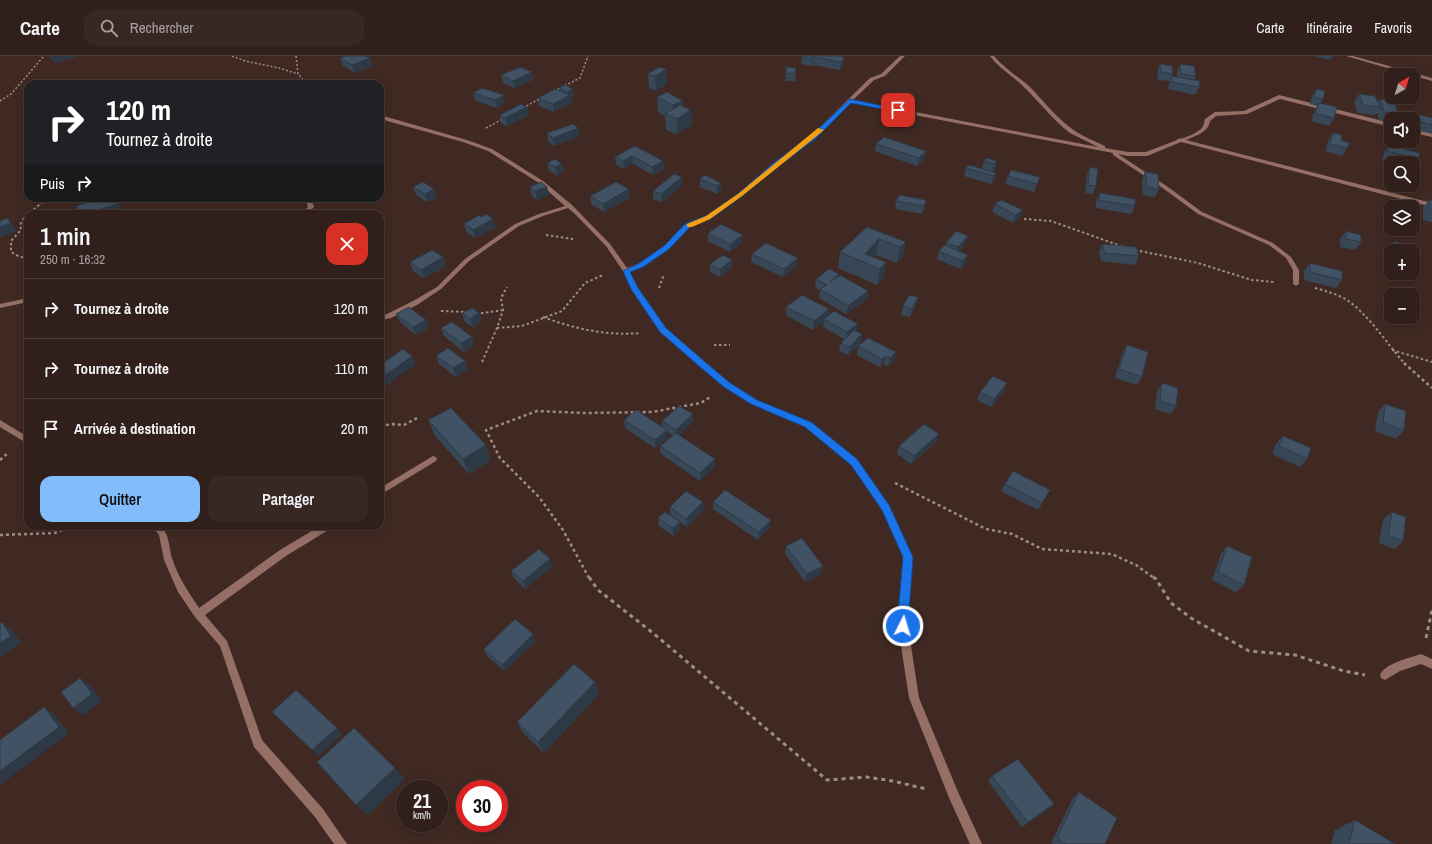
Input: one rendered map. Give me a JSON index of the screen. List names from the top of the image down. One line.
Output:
{"north":"top right","page":{"header":"Carte","search":"Rechercher","nav":["Carte","Itinéraire","Favoris"],"map_buttons":["+","−"],"turn":["120 m","Tournez à droite"],"then":"Puis","heading":["1 min","250 m · 16:32"],"list":[{"name":"Tournez à droite","value":"120 m"},{"name":"Tournez à droite","value":"110 m"},{"name":"Arrivée à destination","value":"20 m"}],"buttons":["Quitter","Partager"],"speed":"21 km/h","limit":"30"}}
